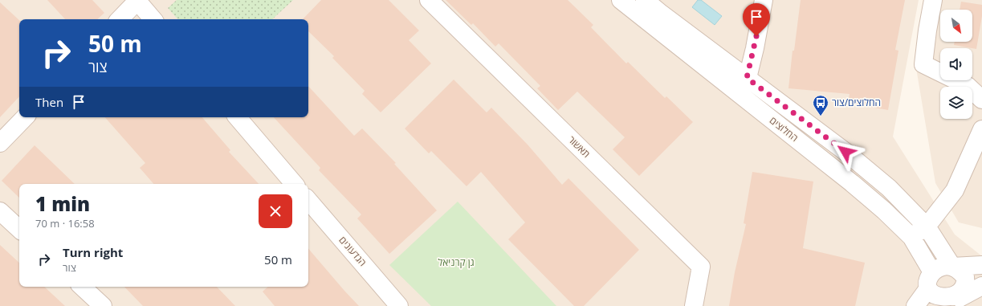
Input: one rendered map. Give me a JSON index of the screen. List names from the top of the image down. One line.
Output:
{"streets":{"street":["החלוצים","תאשור","הגדעונים"]},"parks":["גן קרניאל"],"places":{"bus stop":["החלוצים/צור"]},"north":"bottom right","page":{"turn":["50 m","צור"],"then":"Then","heading":["1 min","70 m · 16:58"],"list":[{"name":"Turn right","note":"צור","value":"50 m"}]}}
